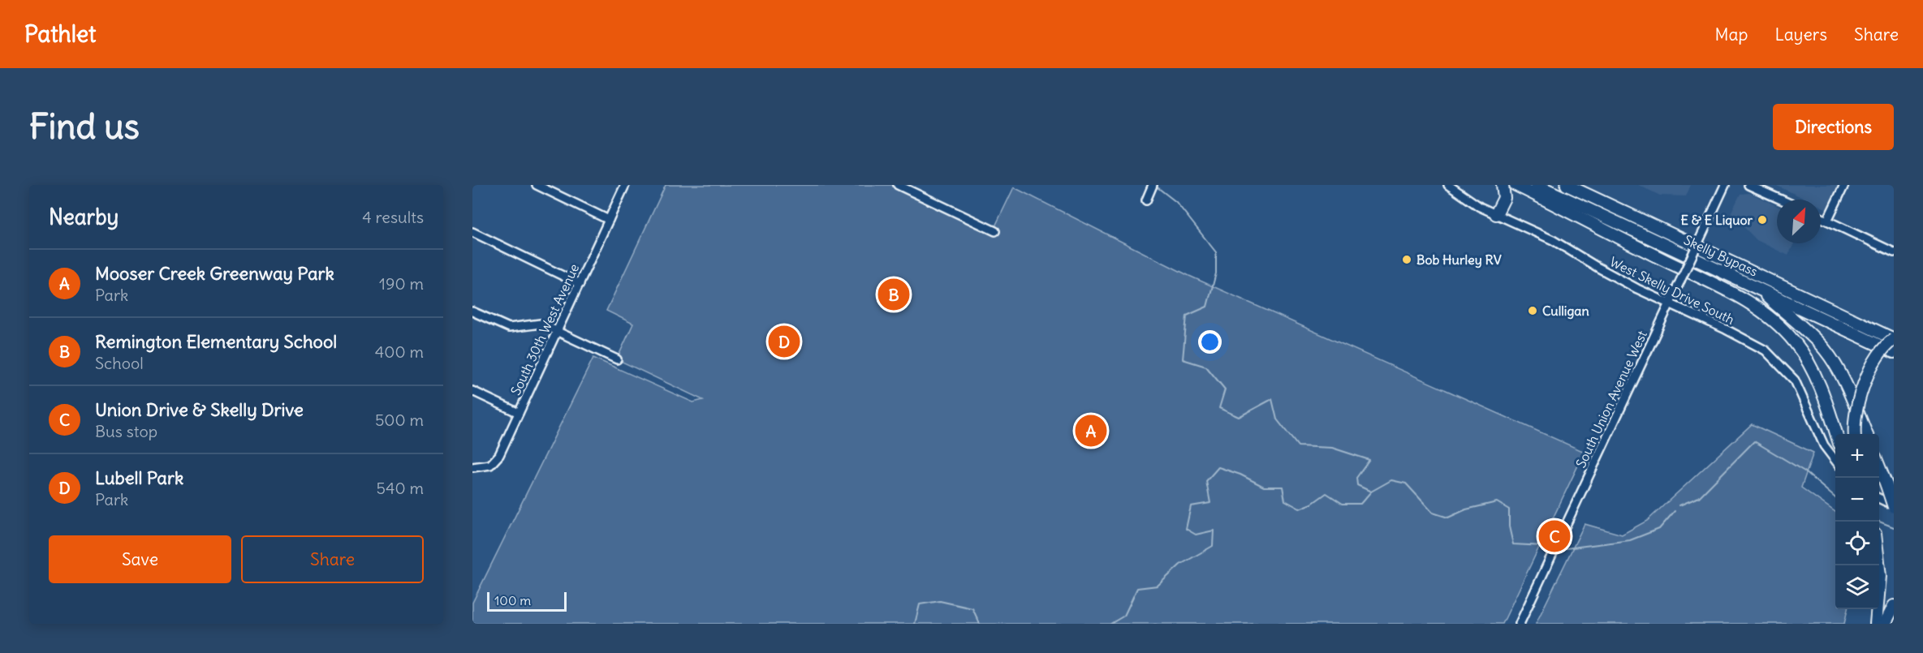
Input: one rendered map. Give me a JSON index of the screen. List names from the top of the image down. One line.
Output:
{"streets":{"highway":["Skelly Bypass"],"street":["West Skelly Drive South","South 30th West Avenue","South Union Avenue West"]},"crossings":[["West Skelly Drive South","South Union Avenue West"]],"places":["E & E Liquor","Bob Hurley RV","Culligan"],"scale_bar":"100 m","north":"top right","page":{"header":"Pathlet","nav":["Map","Layers","Share"],"buttons":["Directions",["Save","Share"]],"title":"Find us","heading":["Nearby","4 results"],"list":[{"mark":"A","name":"Mooser Creek Greenway Park","note":"Park","value":"190 m"},{"mark":"B","name":"Remington Elementary School","note":"School","value":"400 m"},{"mark":"C","name":"Union Drive & Skelly Drive","note":"Bus stop","value":"500 m"},{"mark":"D","name":"Lubell Park","note":"Park","value":"540 m"}],"pins":["B","D","A","C"],"map_buttons":["+","−"],"scale":"100 m"}}
